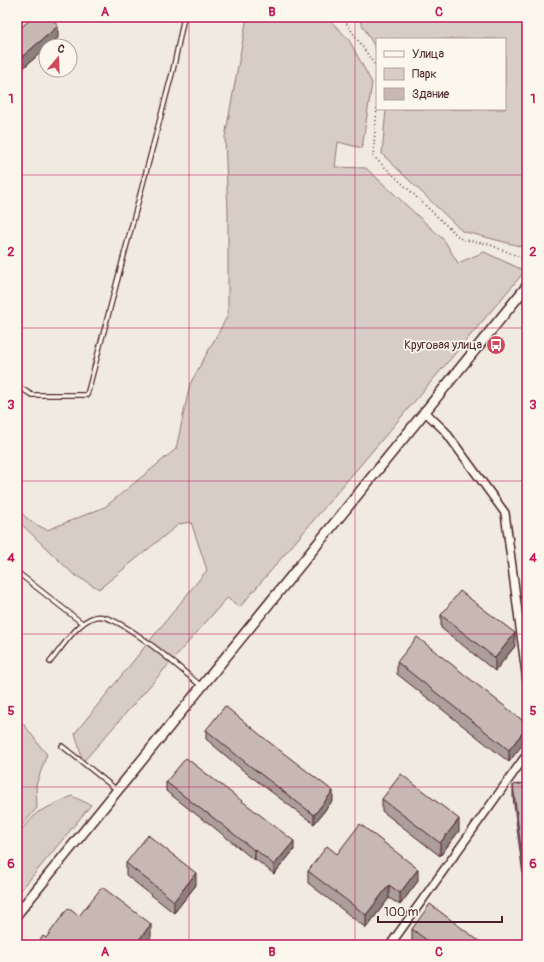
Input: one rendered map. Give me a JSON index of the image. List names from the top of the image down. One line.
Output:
{"places":{"bus stop":["Круговая улица"]},"legend":["Улица","Парк","Здание"],"scale_bar":"100 m","north":"top","grid":{"columns":["A","B","C"],"rows":["1","2","3","4","5","6"]}}
